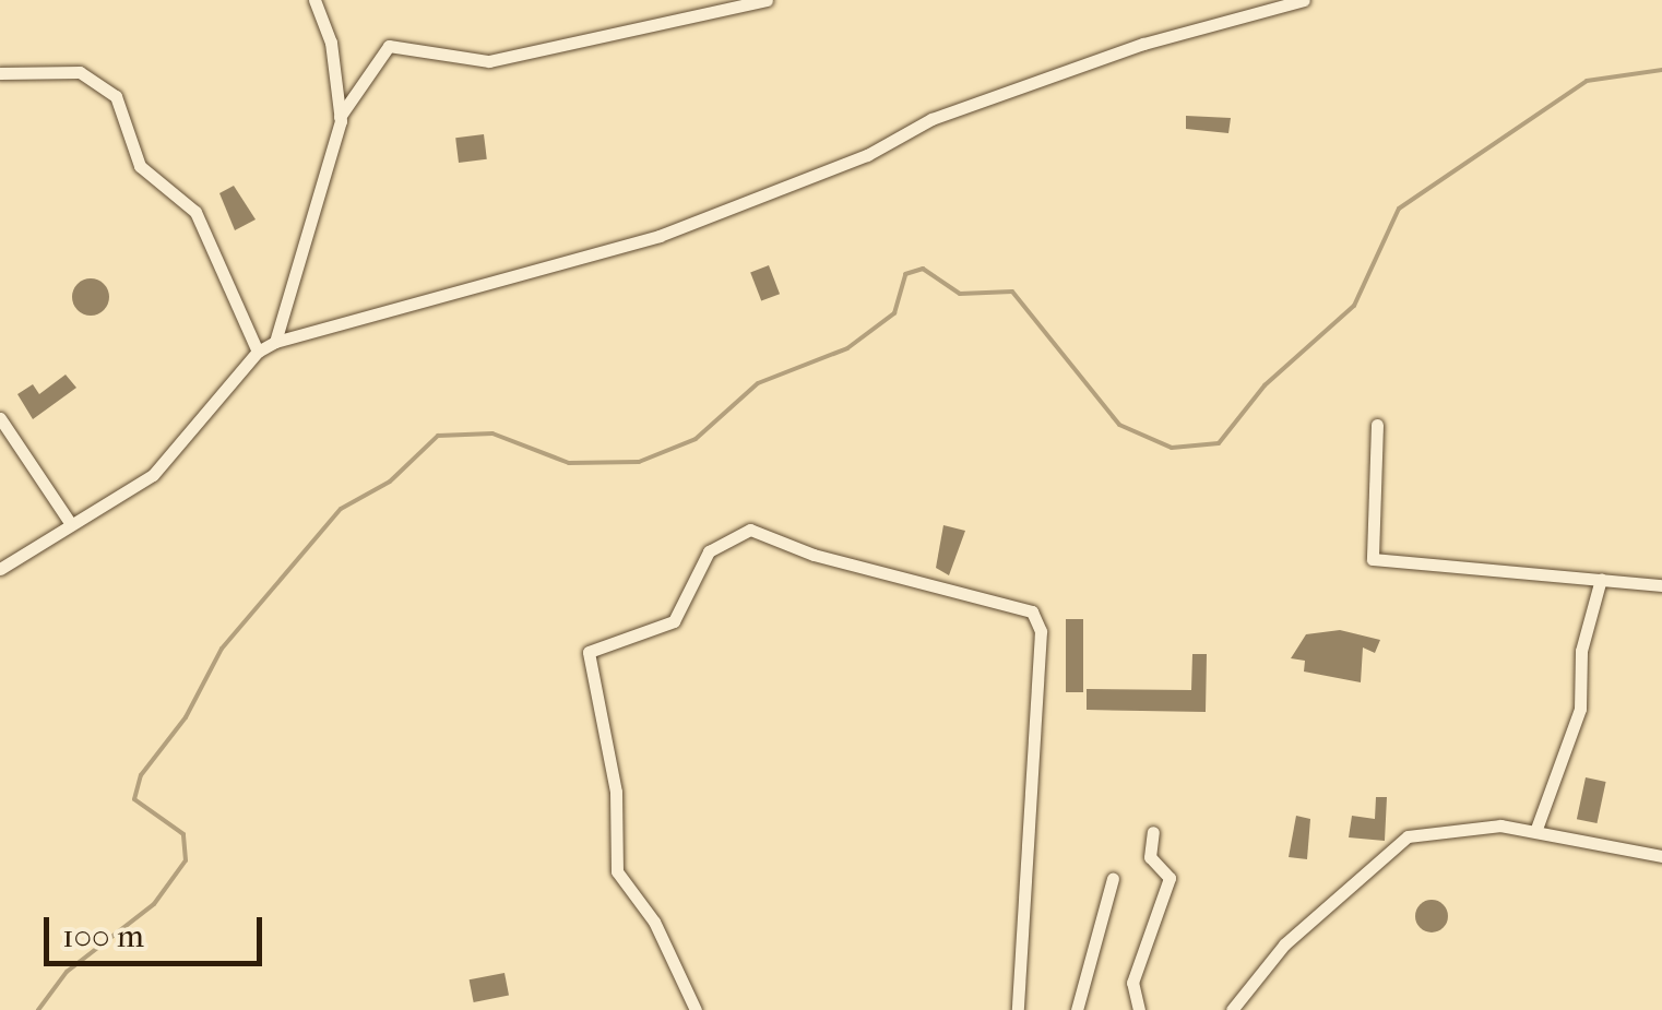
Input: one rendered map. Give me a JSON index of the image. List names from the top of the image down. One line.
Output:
{"scale_bar":"100 m"}
